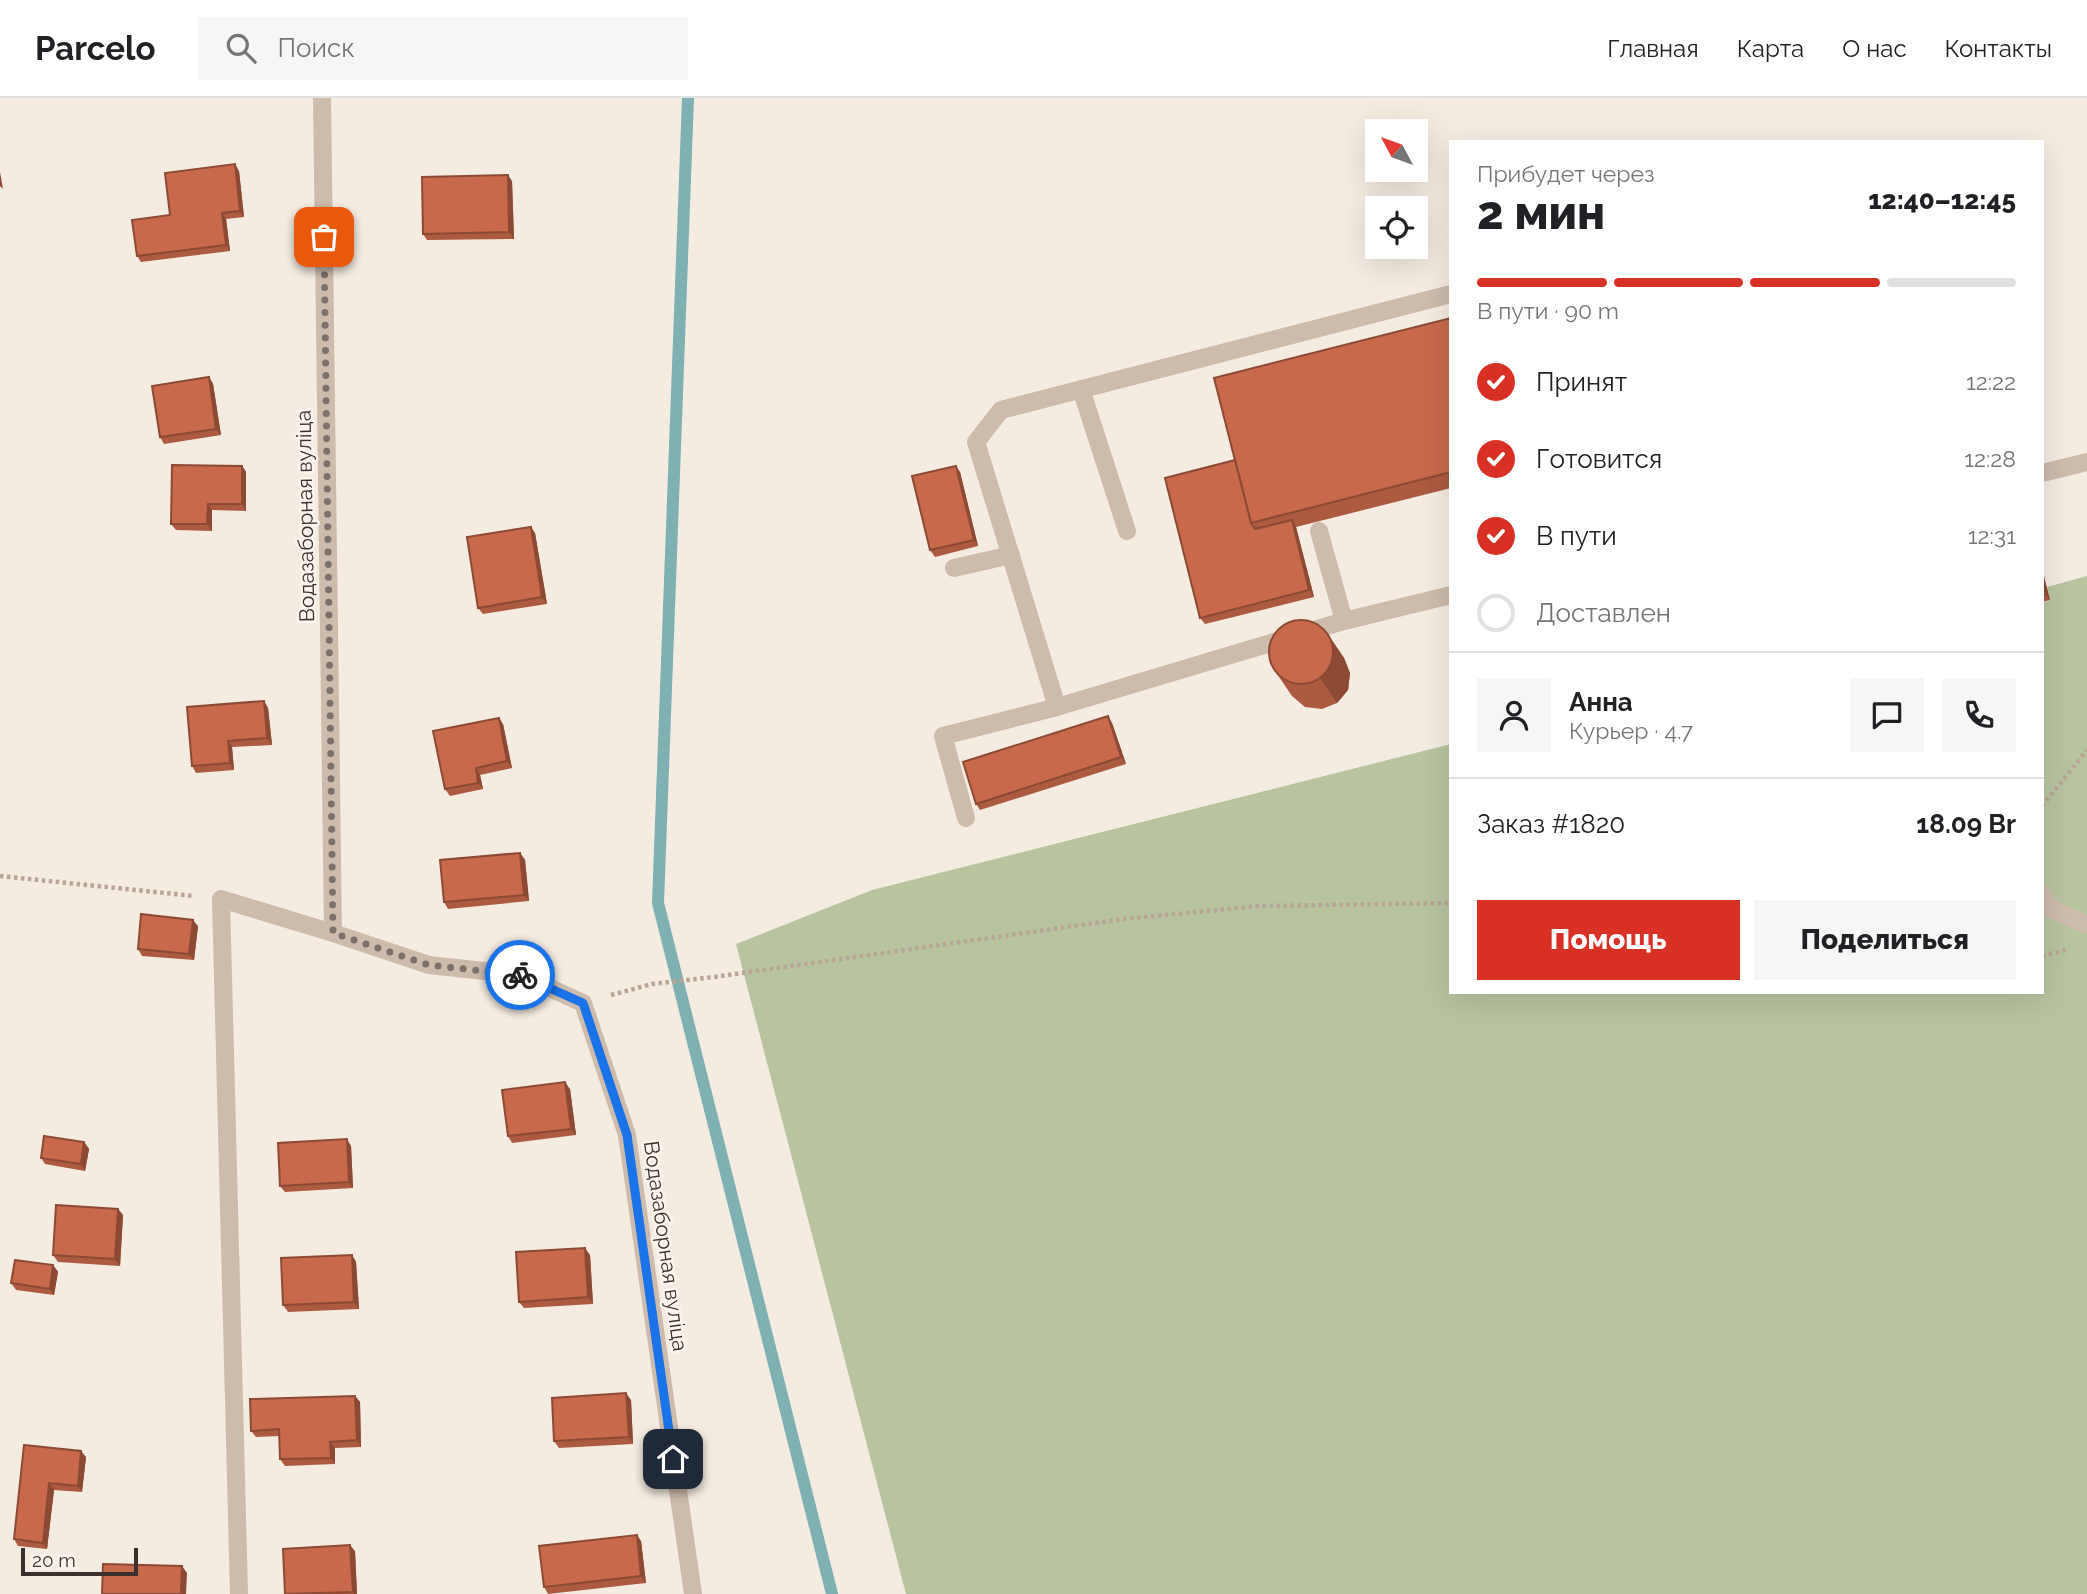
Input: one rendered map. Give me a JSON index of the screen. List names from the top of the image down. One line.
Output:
{"streets":{"street":["Водазаборная вуліца"]},"scale_bar":"20 m","north":"top left","page":{"header":"Parcelo","search":"Поиск","nav":["Главная","Карта","О нас","Контакты"],"heading":["2 мин","Прибудет через","12:40–12:45"],"panel":["Анна","Курьер · 4.7","Заказ #1820","18.09 Br"],"bar":"В пути · 90 m","list":[["Принят","12:22"],["Готовится","12:28"],["В пути","12:31"],"Доставлен"],"buttons":["Помощь","Поделиться"],"scale":"20 m"}}
